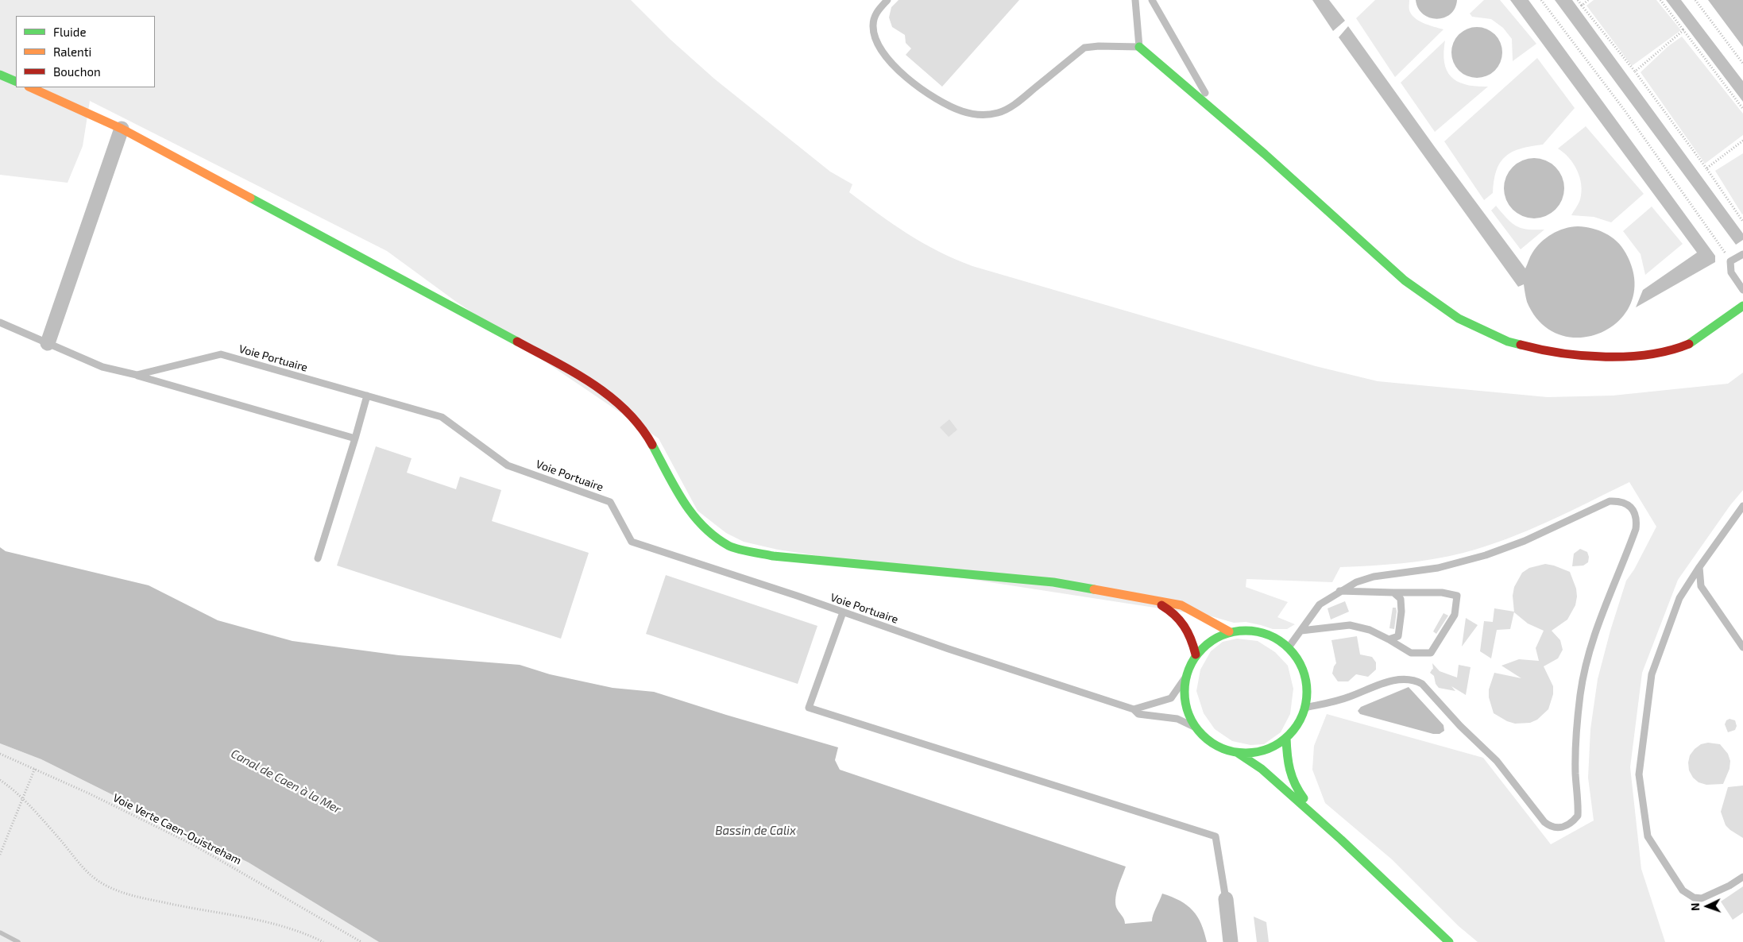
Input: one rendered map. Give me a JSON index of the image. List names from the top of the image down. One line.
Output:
{"streets":{"lane":["Voie Portuaire"],"path":["Voie Verte Caen-Ouistreham"]},"water":["Canal de Caen à la Mer","Bassin de Calix"],"legend":["Fluide","Ralenti","Bouchon"],"north":"left"}
